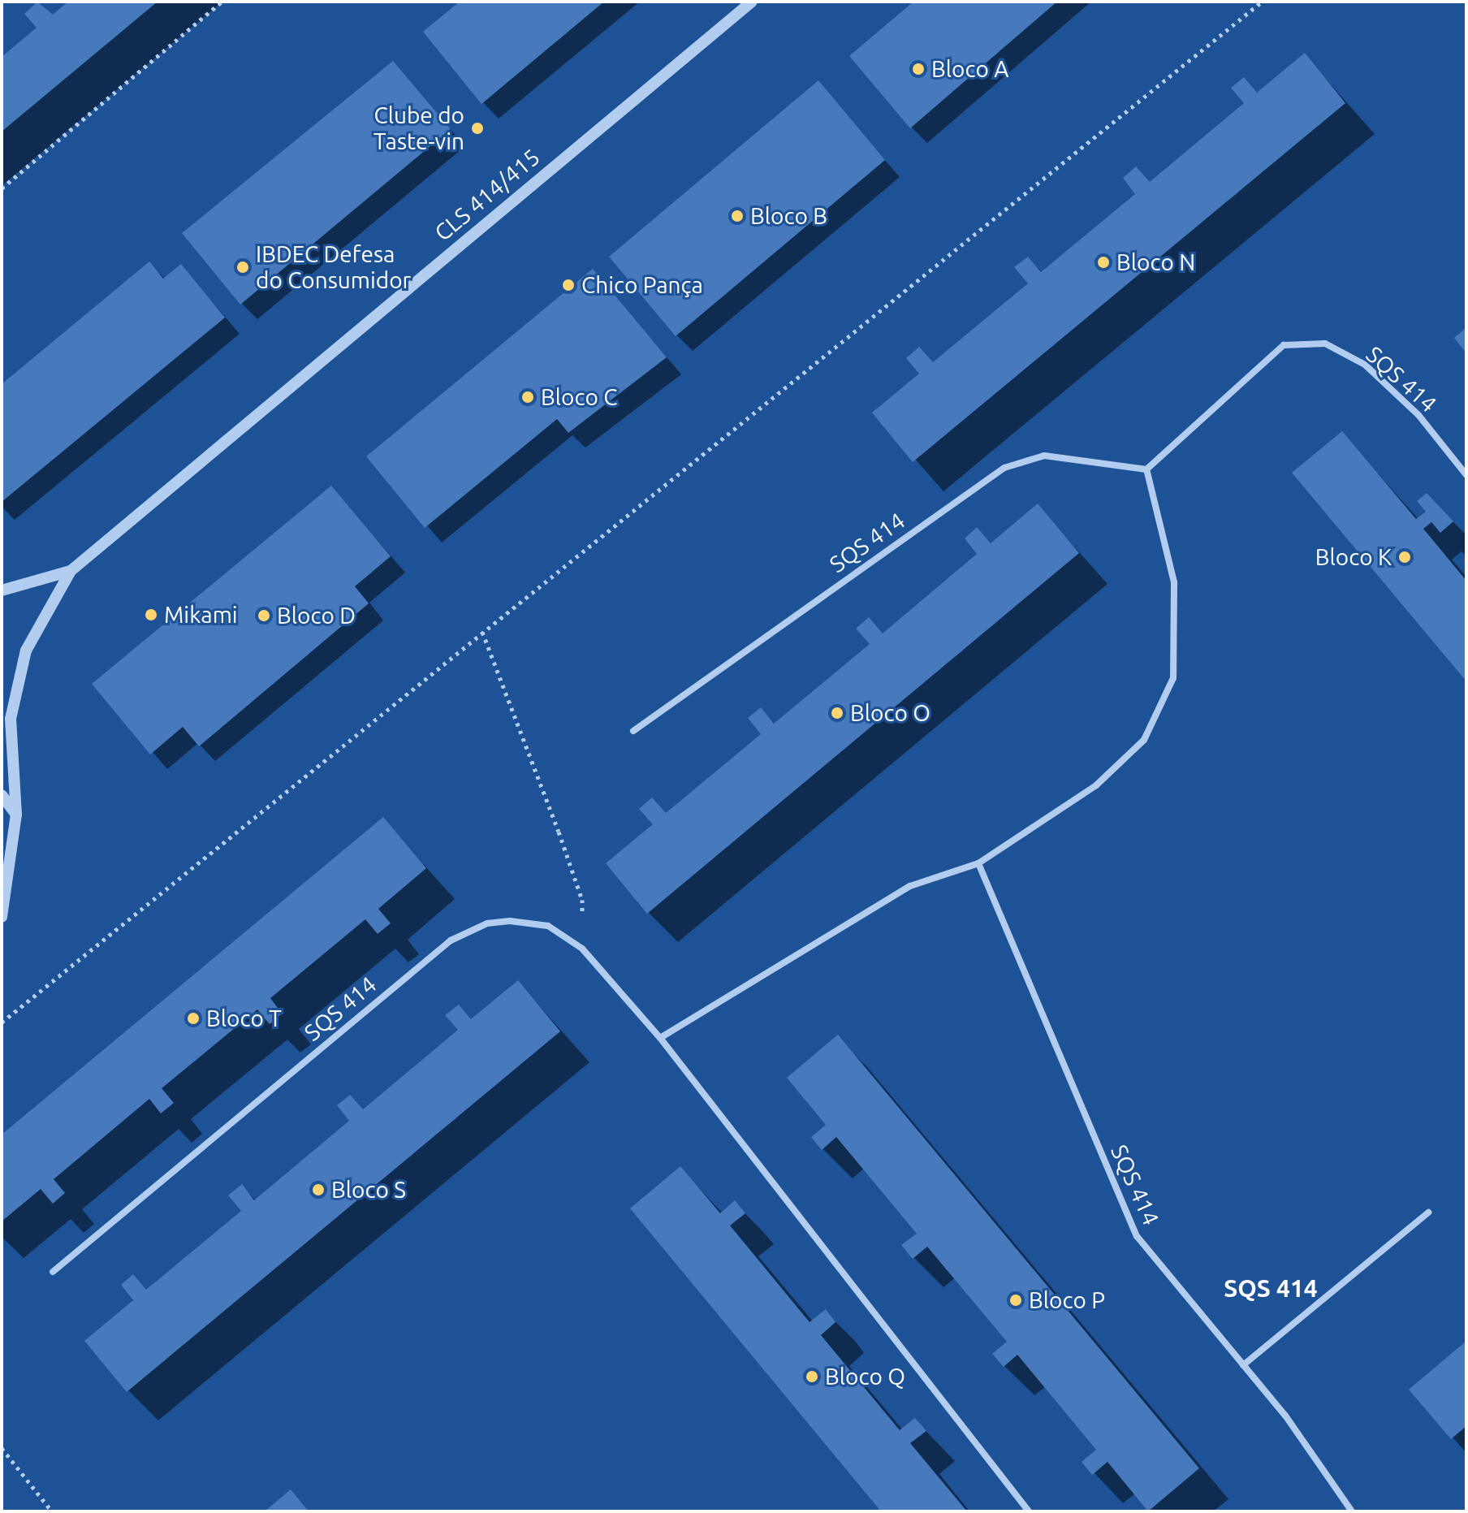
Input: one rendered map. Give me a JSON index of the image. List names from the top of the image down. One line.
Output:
{"streets":{"street":["CLS 414/415","SQS 414"]},"districts":["SQS 414"],"places":["Bloco A","Clube do Taste-vin","Bloco B","Bloco N","IBDEC Defesa do Consumidor","Chico Pança","Bloco C","Bloco K","Mikami","Bloco D","Bloco O","Bloco T","Bloco S","Bloco P","Bloco Q"]}
